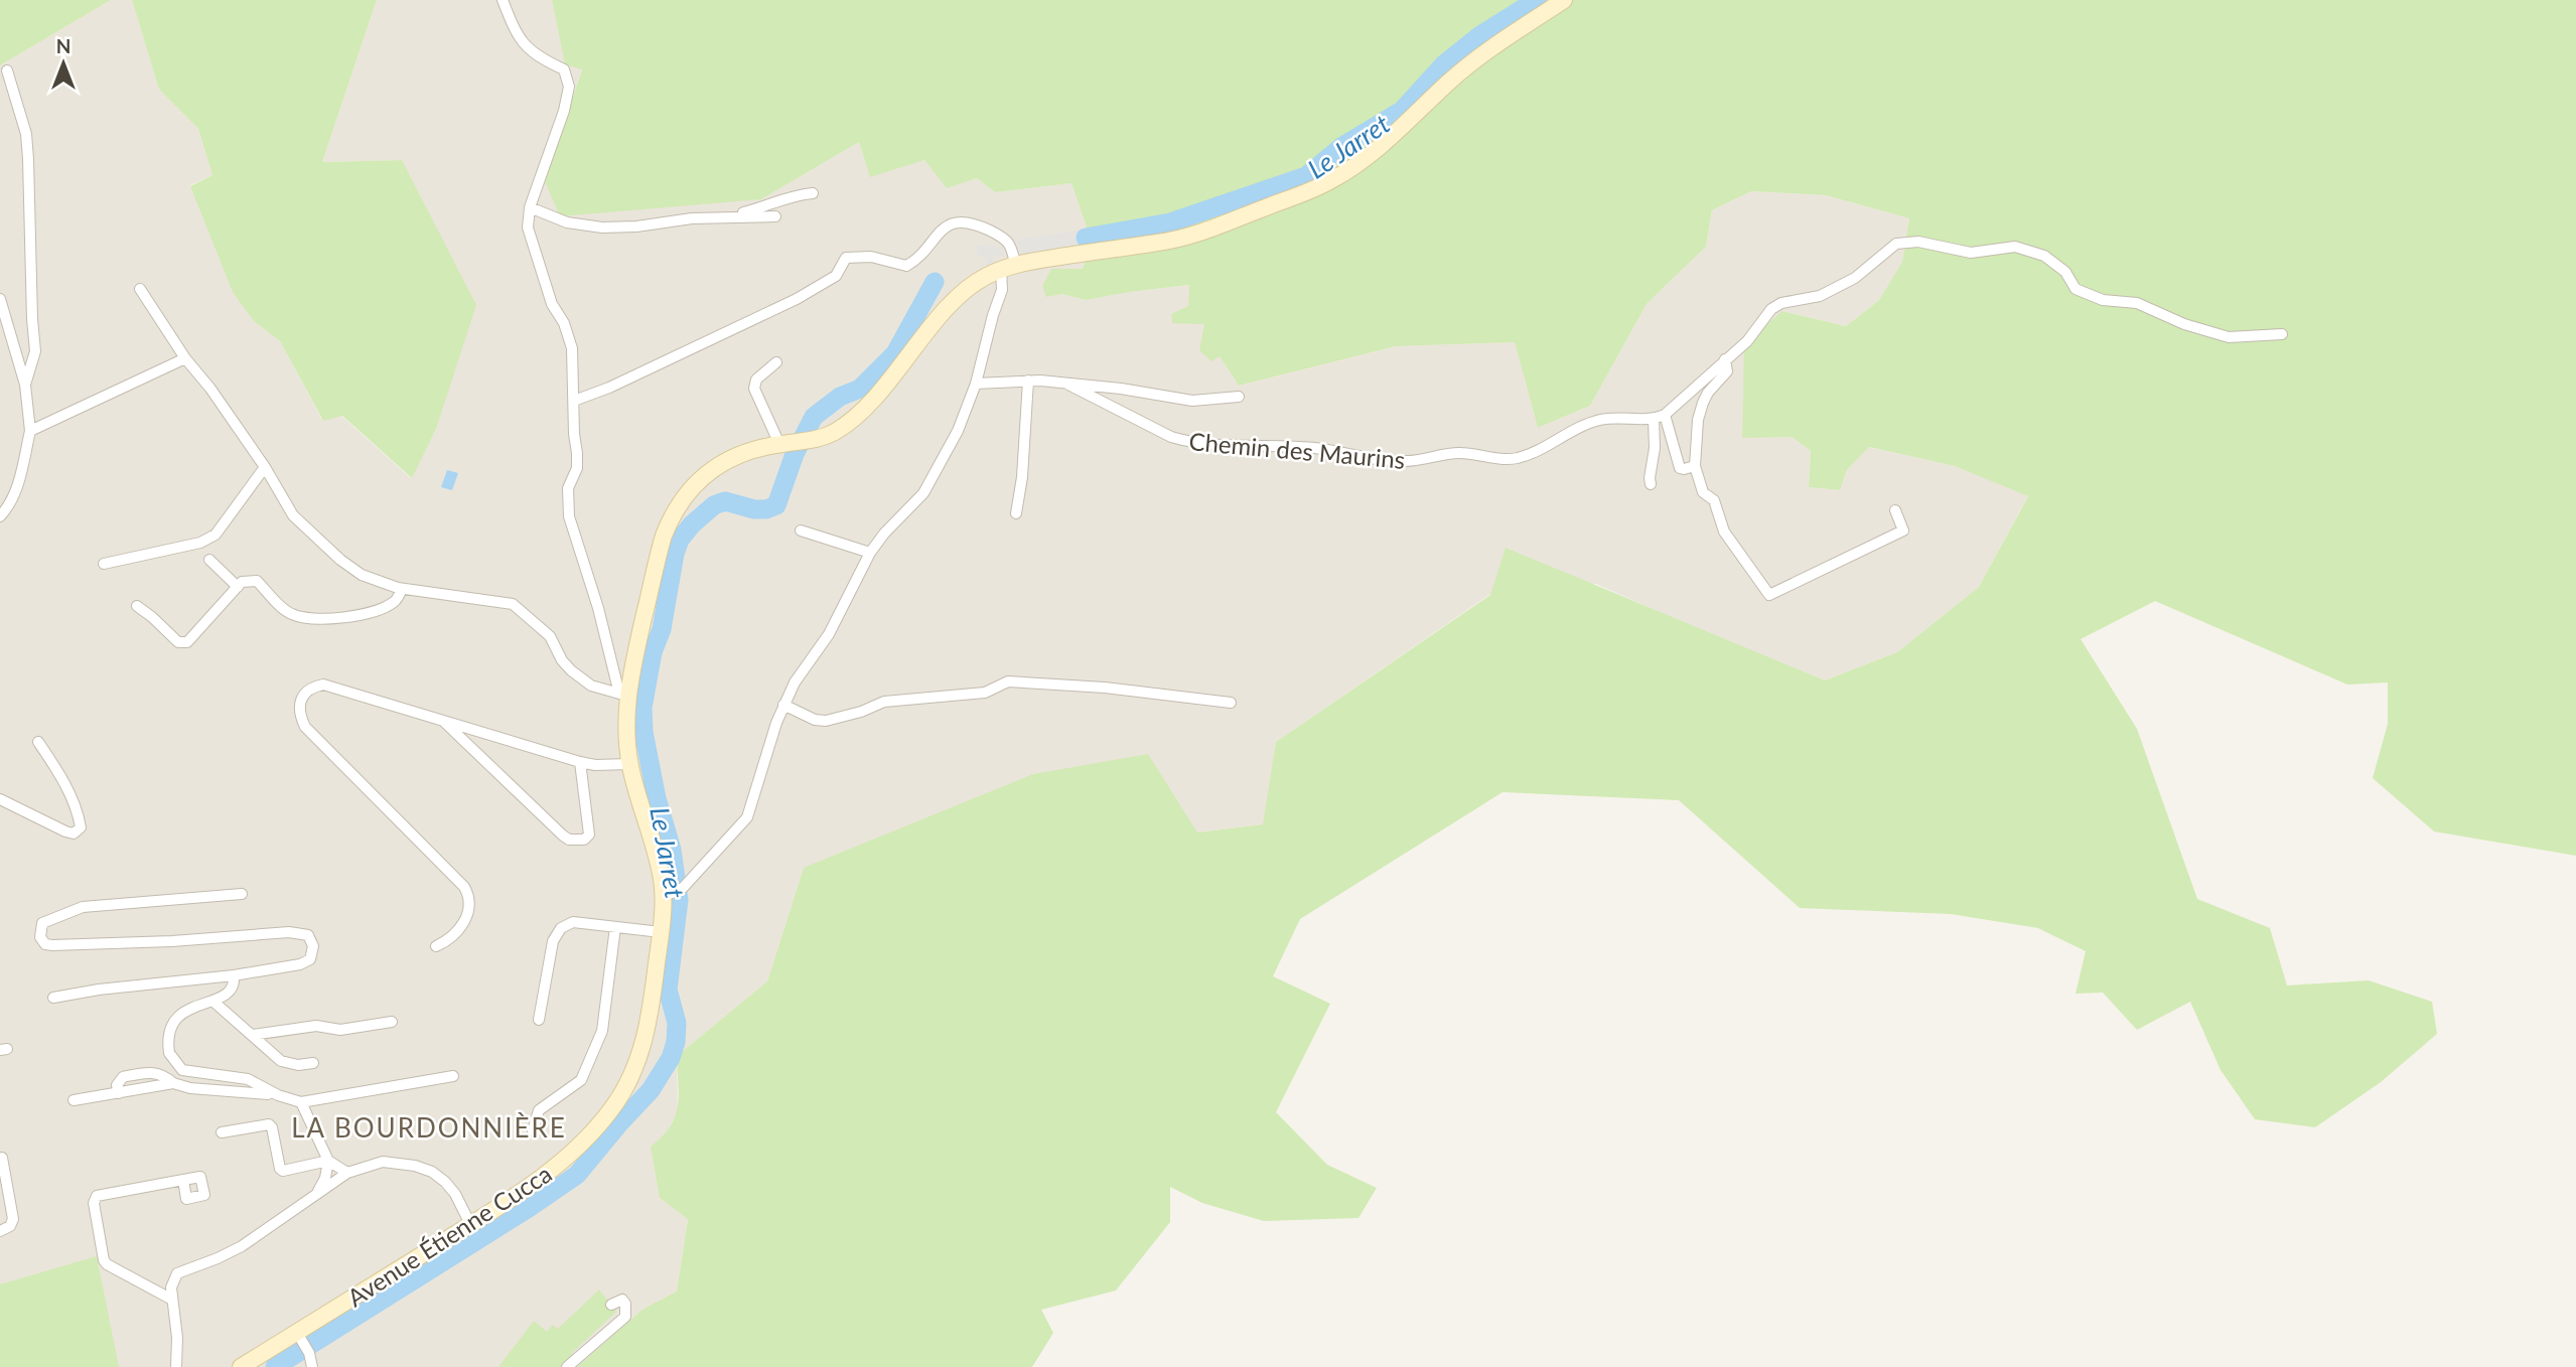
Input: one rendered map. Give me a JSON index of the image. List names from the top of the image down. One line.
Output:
{"streets":{"main road":["Avenue Étienne Cucca"],"street":["Chemin des Maurins"]},"districts":["LA BOURDONNIÈRE"],"water":["Le Jarret"],"north":"top"}
